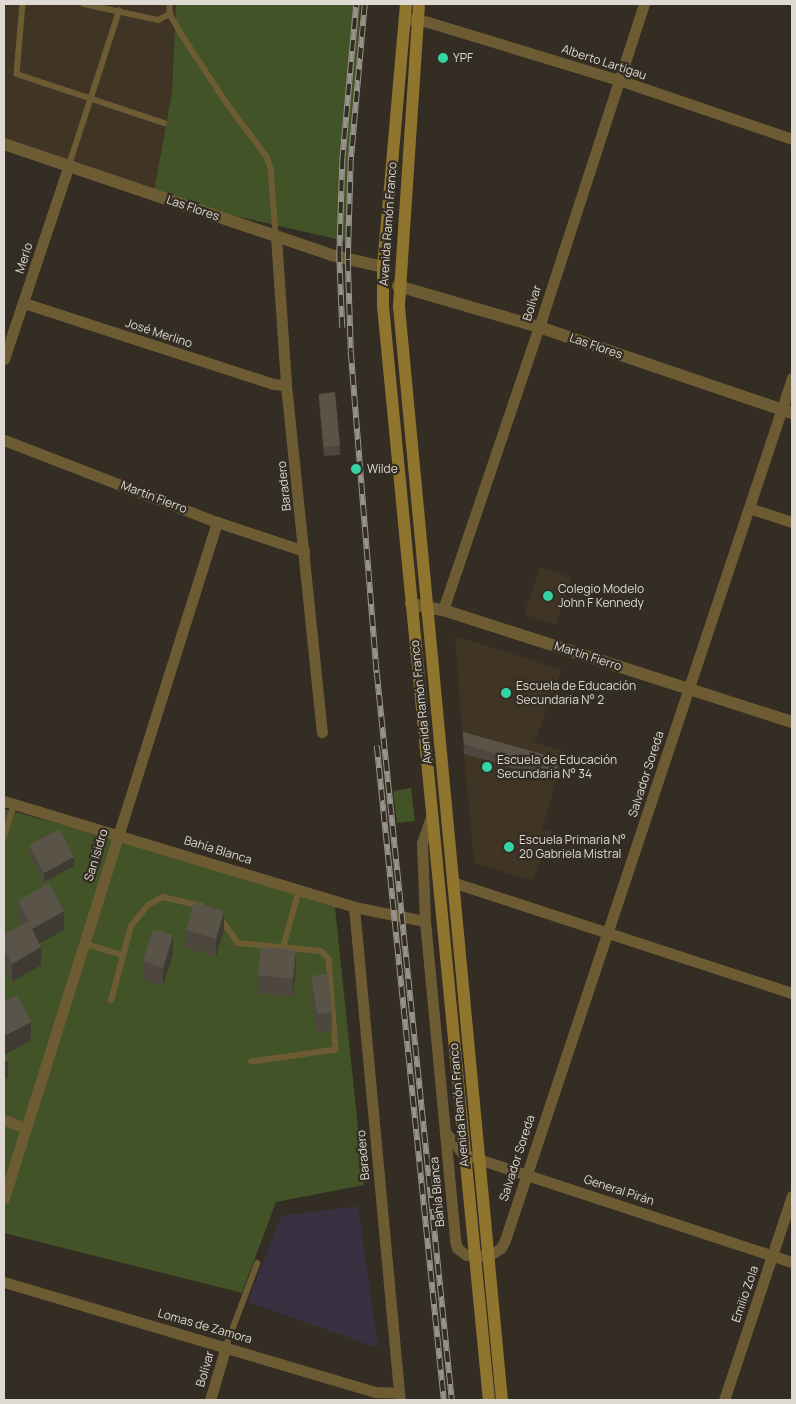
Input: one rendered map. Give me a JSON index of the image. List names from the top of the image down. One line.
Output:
{"streets":{"main road":["Avenida Ramón Franco"],"street":["Alberto Lartigau","Las Flores","Merlo","Bolívar","José Merlino","Baradero","Martín Fierro","Salvador Soreda","Bahía Blanca","San Isidro","General Pirán","Emilio Zola","Lomas de Zamora"]},"crossings":[["Alberto Lartigau","Avenida Ramón Franco"],["Alberto Lartigau","Bolívar"],["Las Flores","Avenida Ramón Franco"],["Las Flores","Merlo"],["Las Flores","Bolívar"],["Las Flores","Baradero"],["Las Flores","Salvador Soreda"],["Avenida Ramón Franco","Martín Fierro"],["Avenida Ramón Franco","Salvador Soreda"],["Avenida Ramón Franco","Bahía Blanca"],["Avenida Ramón Franco","General Pirán"],["Merlo","José Merlino"],["Bolívar","Martín Fierro"],["Bolívar","Lomas de Zamora"],["José Merlino","Baradero"],["Baradero","Martín Fierro"],["Baradero","Bahía Blanca"],["Baradero","Lomas de Zamora"],["Martín Fierro","Salvador Soreda"],["Martín Fierro","San Isidro"],["Salvador Soreda","General Pirán"],["Bahía Blanca","San Isidro"],["General Pirán","Emilio Zola"]],"places":["YPF","Wilde","Colegio Modelo John F Kennedy","Escuela de Educación Secundaria N° 2","Escuela de Educación Secundaria N° 34","Escuela Primaria N° 20 Gabriela Mistral"]}
